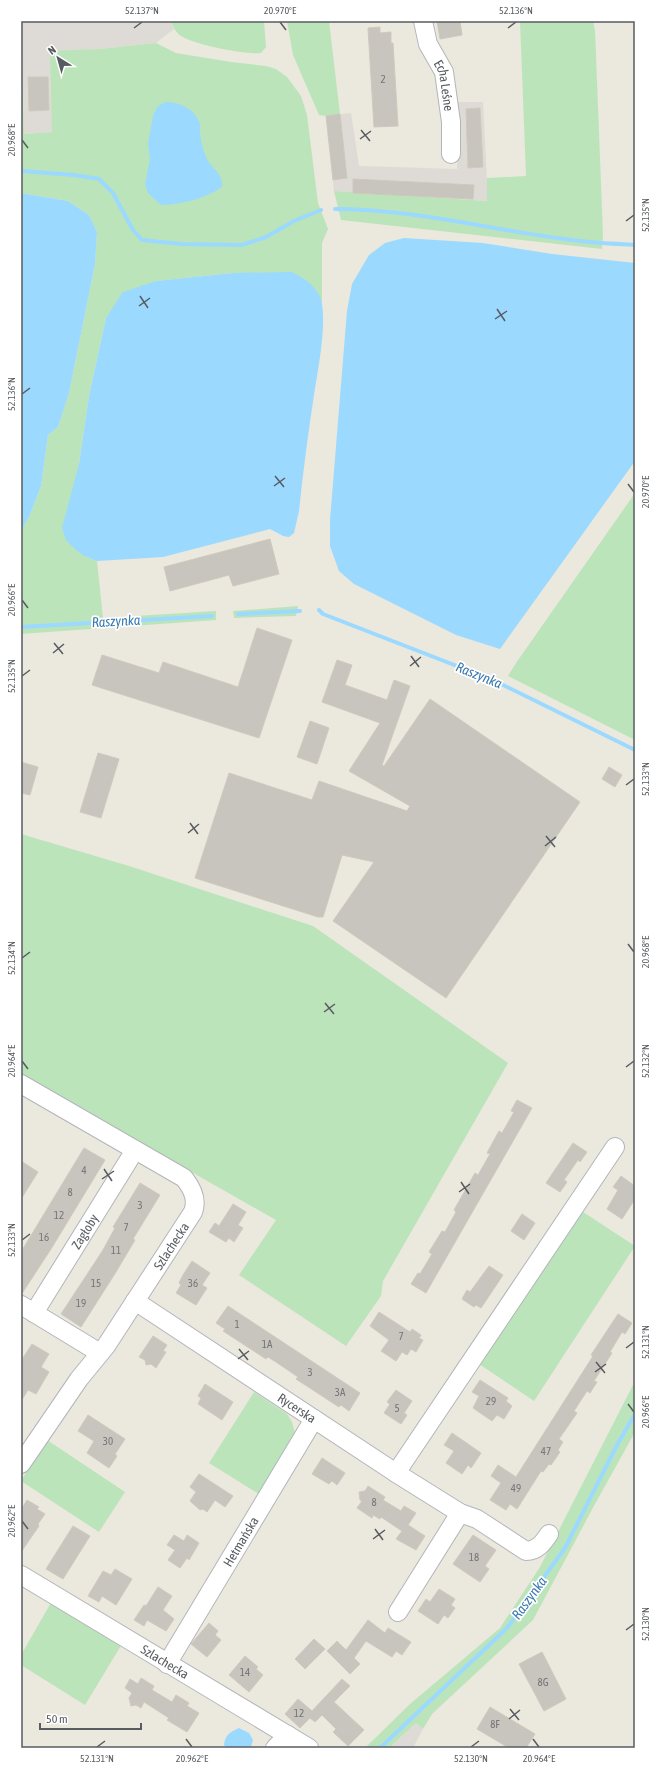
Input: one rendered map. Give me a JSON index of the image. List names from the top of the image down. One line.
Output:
{"streets":{"street":["Echa Leśne","Zagłoby","Szlachecka","Rycerska","Hetmańska"]},"crossings":[["Zagłoby","Szlachecka"],["Szlachecka","Rycerska"],["Szlachecka","Hetmańska"],["Rycerska","Hetmańska"]],"water":["Raszynka"],"house_numbers":["2","4","8","3","12","7","16","11","15","36","19","1","7","1A","3","3A","29","5","30","47","49","8","18","14","8G","12","8F"],"scale_bar":"50 m","north":"top left","coordinates":["52.137°N","20.970°E","52.136°N","20.968°E","52.135°N","20.966°E","52.133°N","52.134°N","52.132°N","20.964°E","52.131°N","20.962°E","52.130°N"]}
